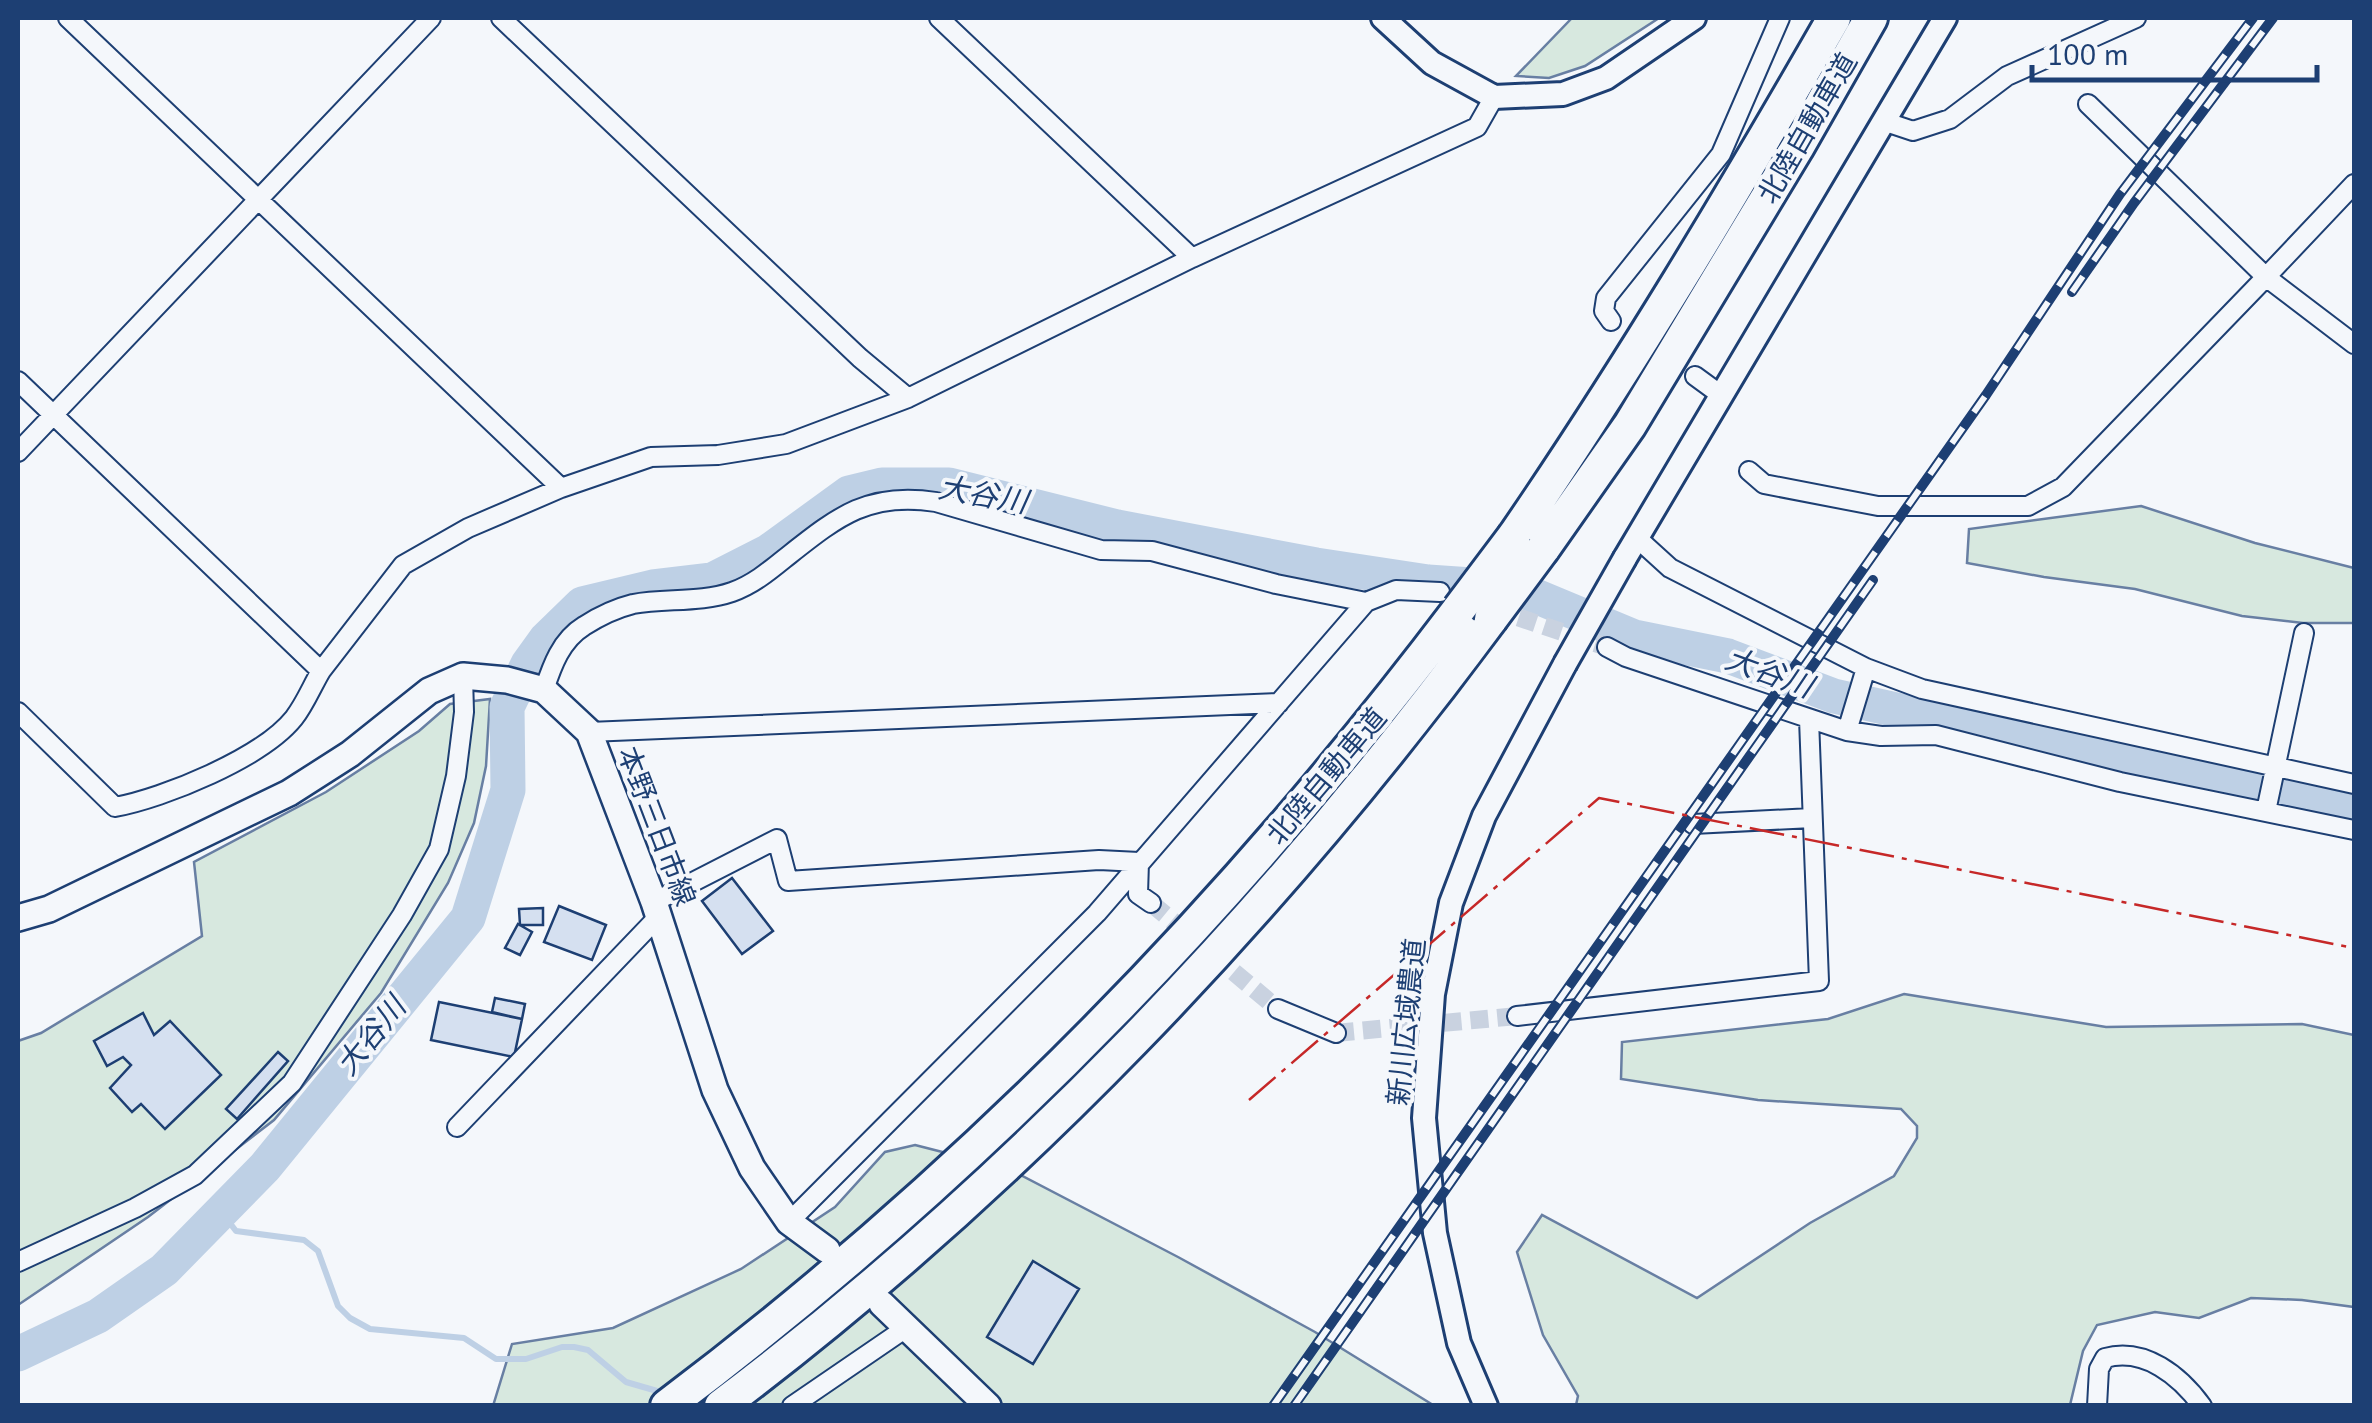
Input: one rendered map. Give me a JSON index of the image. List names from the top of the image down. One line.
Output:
{"streets":{"highway":["北陸自動車道"],"main road":["本野三日市線"],"street":["新川広域農道"]},"water":["大谷川"],"scale_bar":"100 m"}
